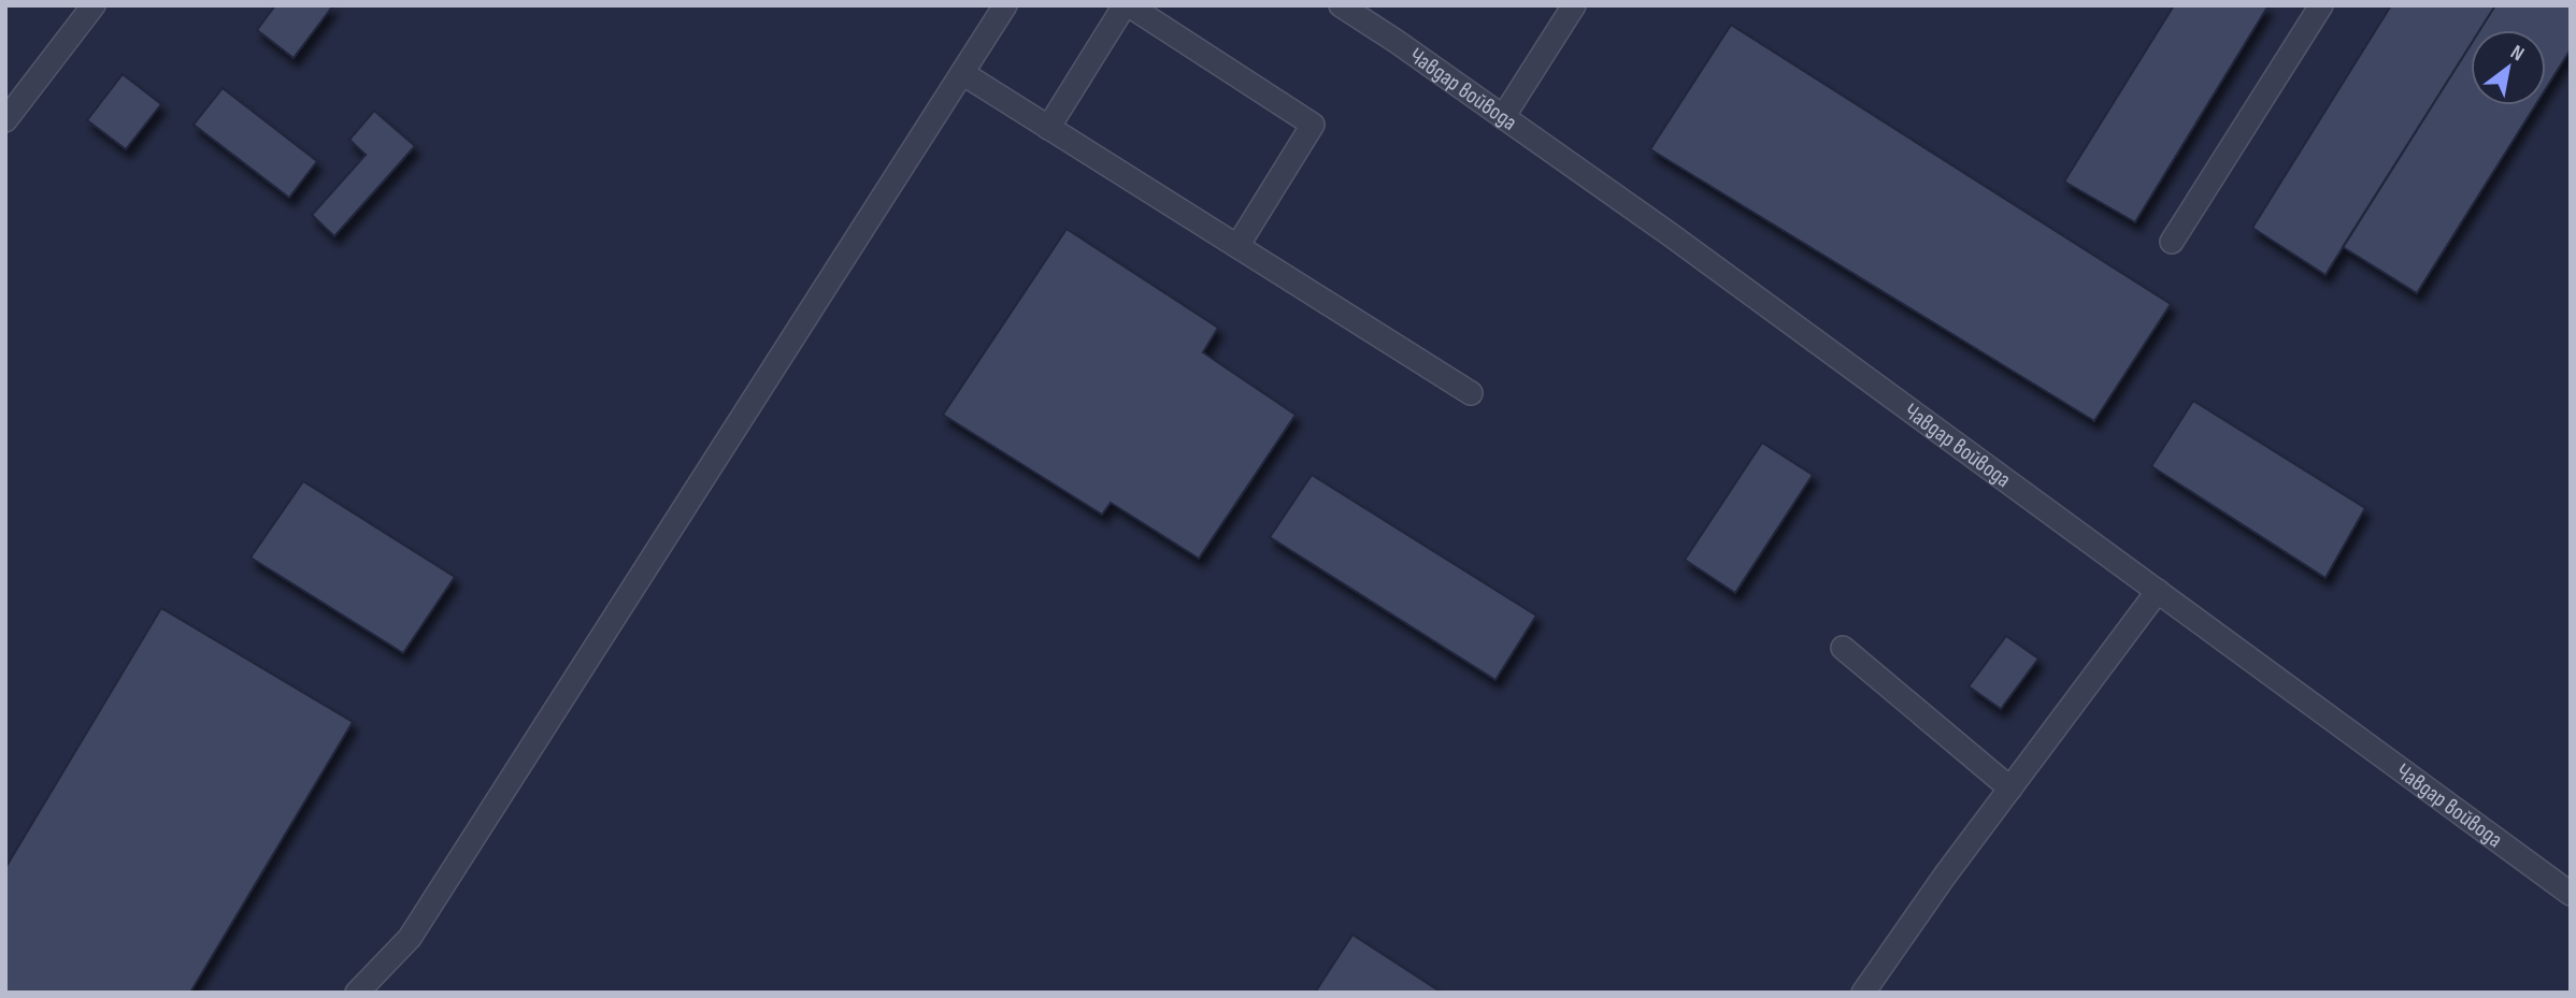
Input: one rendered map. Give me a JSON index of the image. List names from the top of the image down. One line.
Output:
{"streets":{"street":["Чавдар войвода"]},"north":"top right"}
